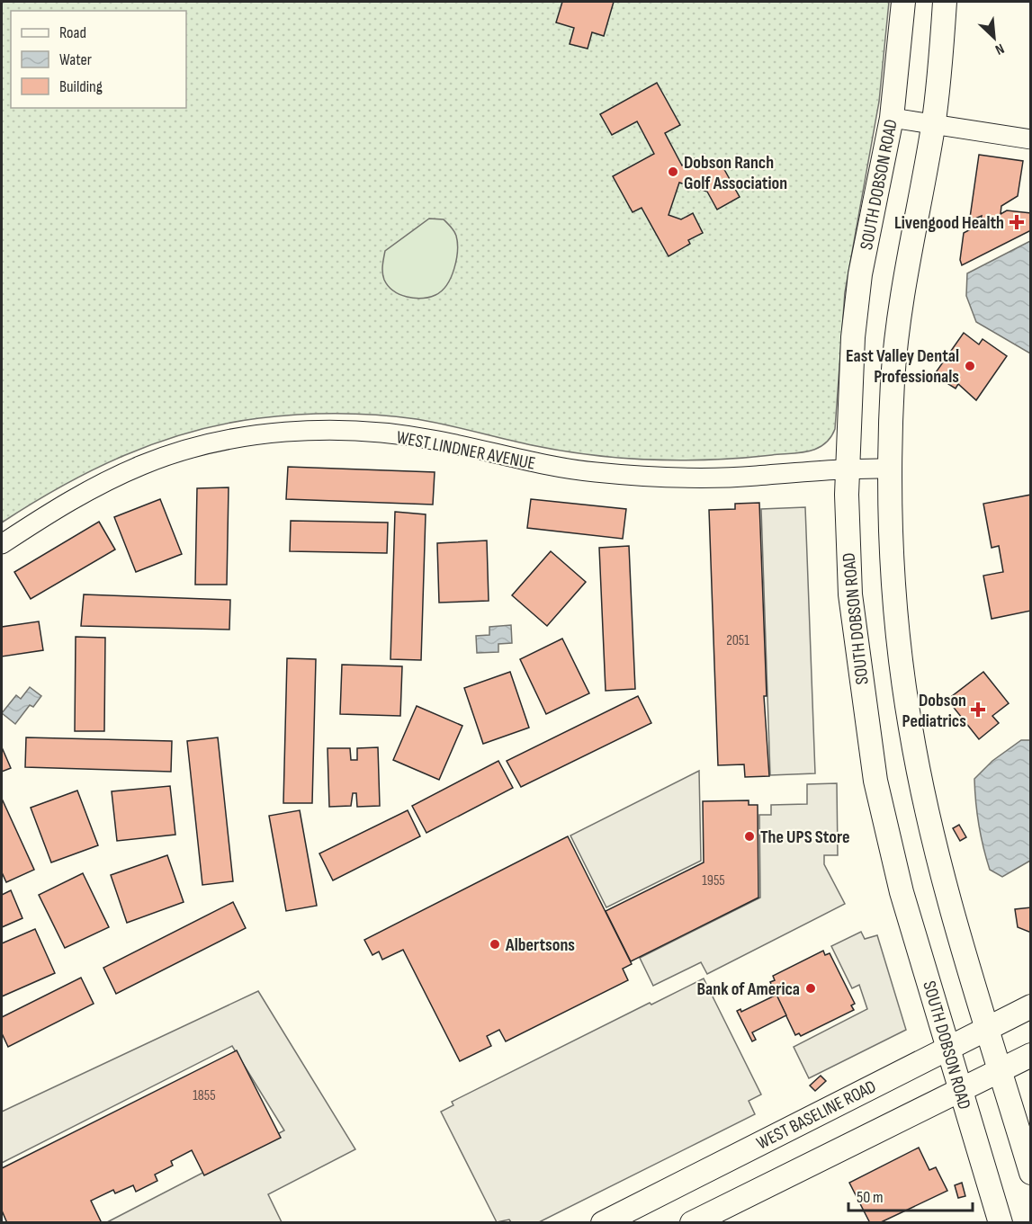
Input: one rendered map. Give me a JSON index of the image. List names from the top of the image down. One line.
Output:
{"streets":{"main road":["SOUTH DOBSON ROAD","WEST BASELINE ROAD"],"street":["WEST LINDNER AVENUE"]},"crossings":[["SOUTH DOBSON ROAD","WEST LINDNER AVENUE"],["SOUTH DOBSON ROAD","WEST BASELINE ROAD"]],"places":{"other":["Dobson Ranch Golf Association","East Valley Dental Professionals","The UPS Store","Albertsons","Bank of America"],"health":["Livengood Health","Dobson Pediatrics"]},"house_numbers":["2051","1955","1855"],"legend":["Road","Water","Building"],"scale_bar":"50 m","north":"bottom right"}
